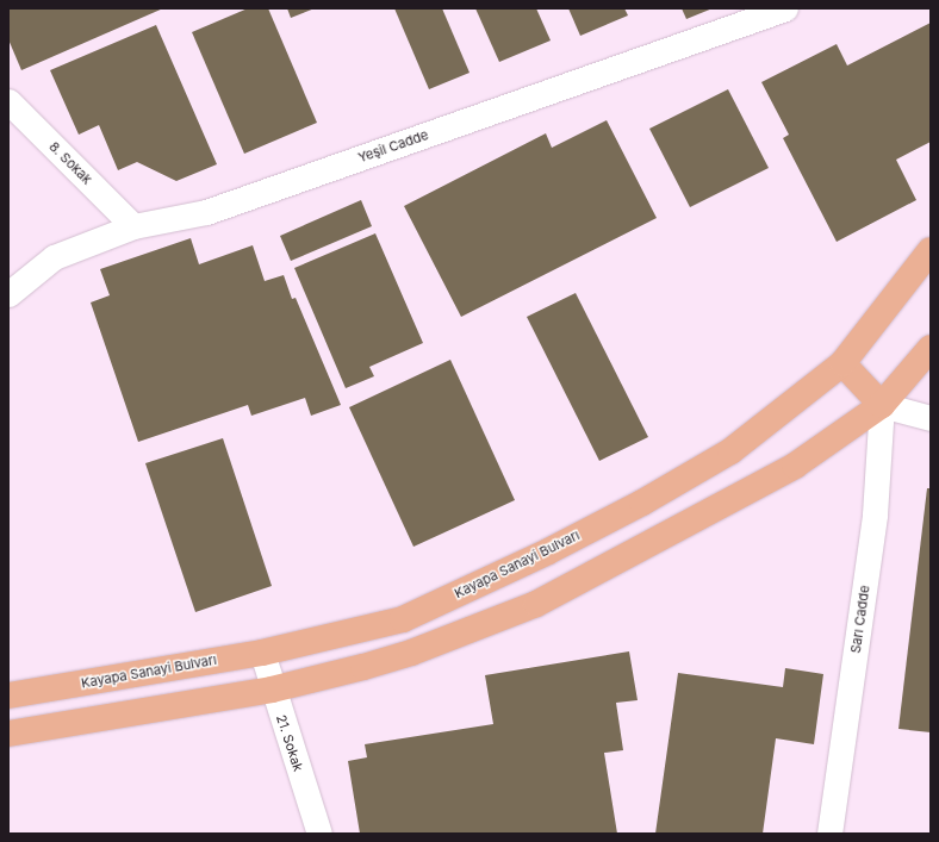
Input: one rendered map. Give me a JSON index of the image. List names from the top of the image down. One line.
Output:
{"streets":{"main road":["Kayapa Sanayi Bulvarı"],"lane":["Yeşil Cadde","8. Sokak","Sarı Cadde","21. Sokak"]},"crossings":[["Yeşil Cadde","8. Sokak"],["Kayapa Sanayi Bulvarı","21. Sokak"]]}
